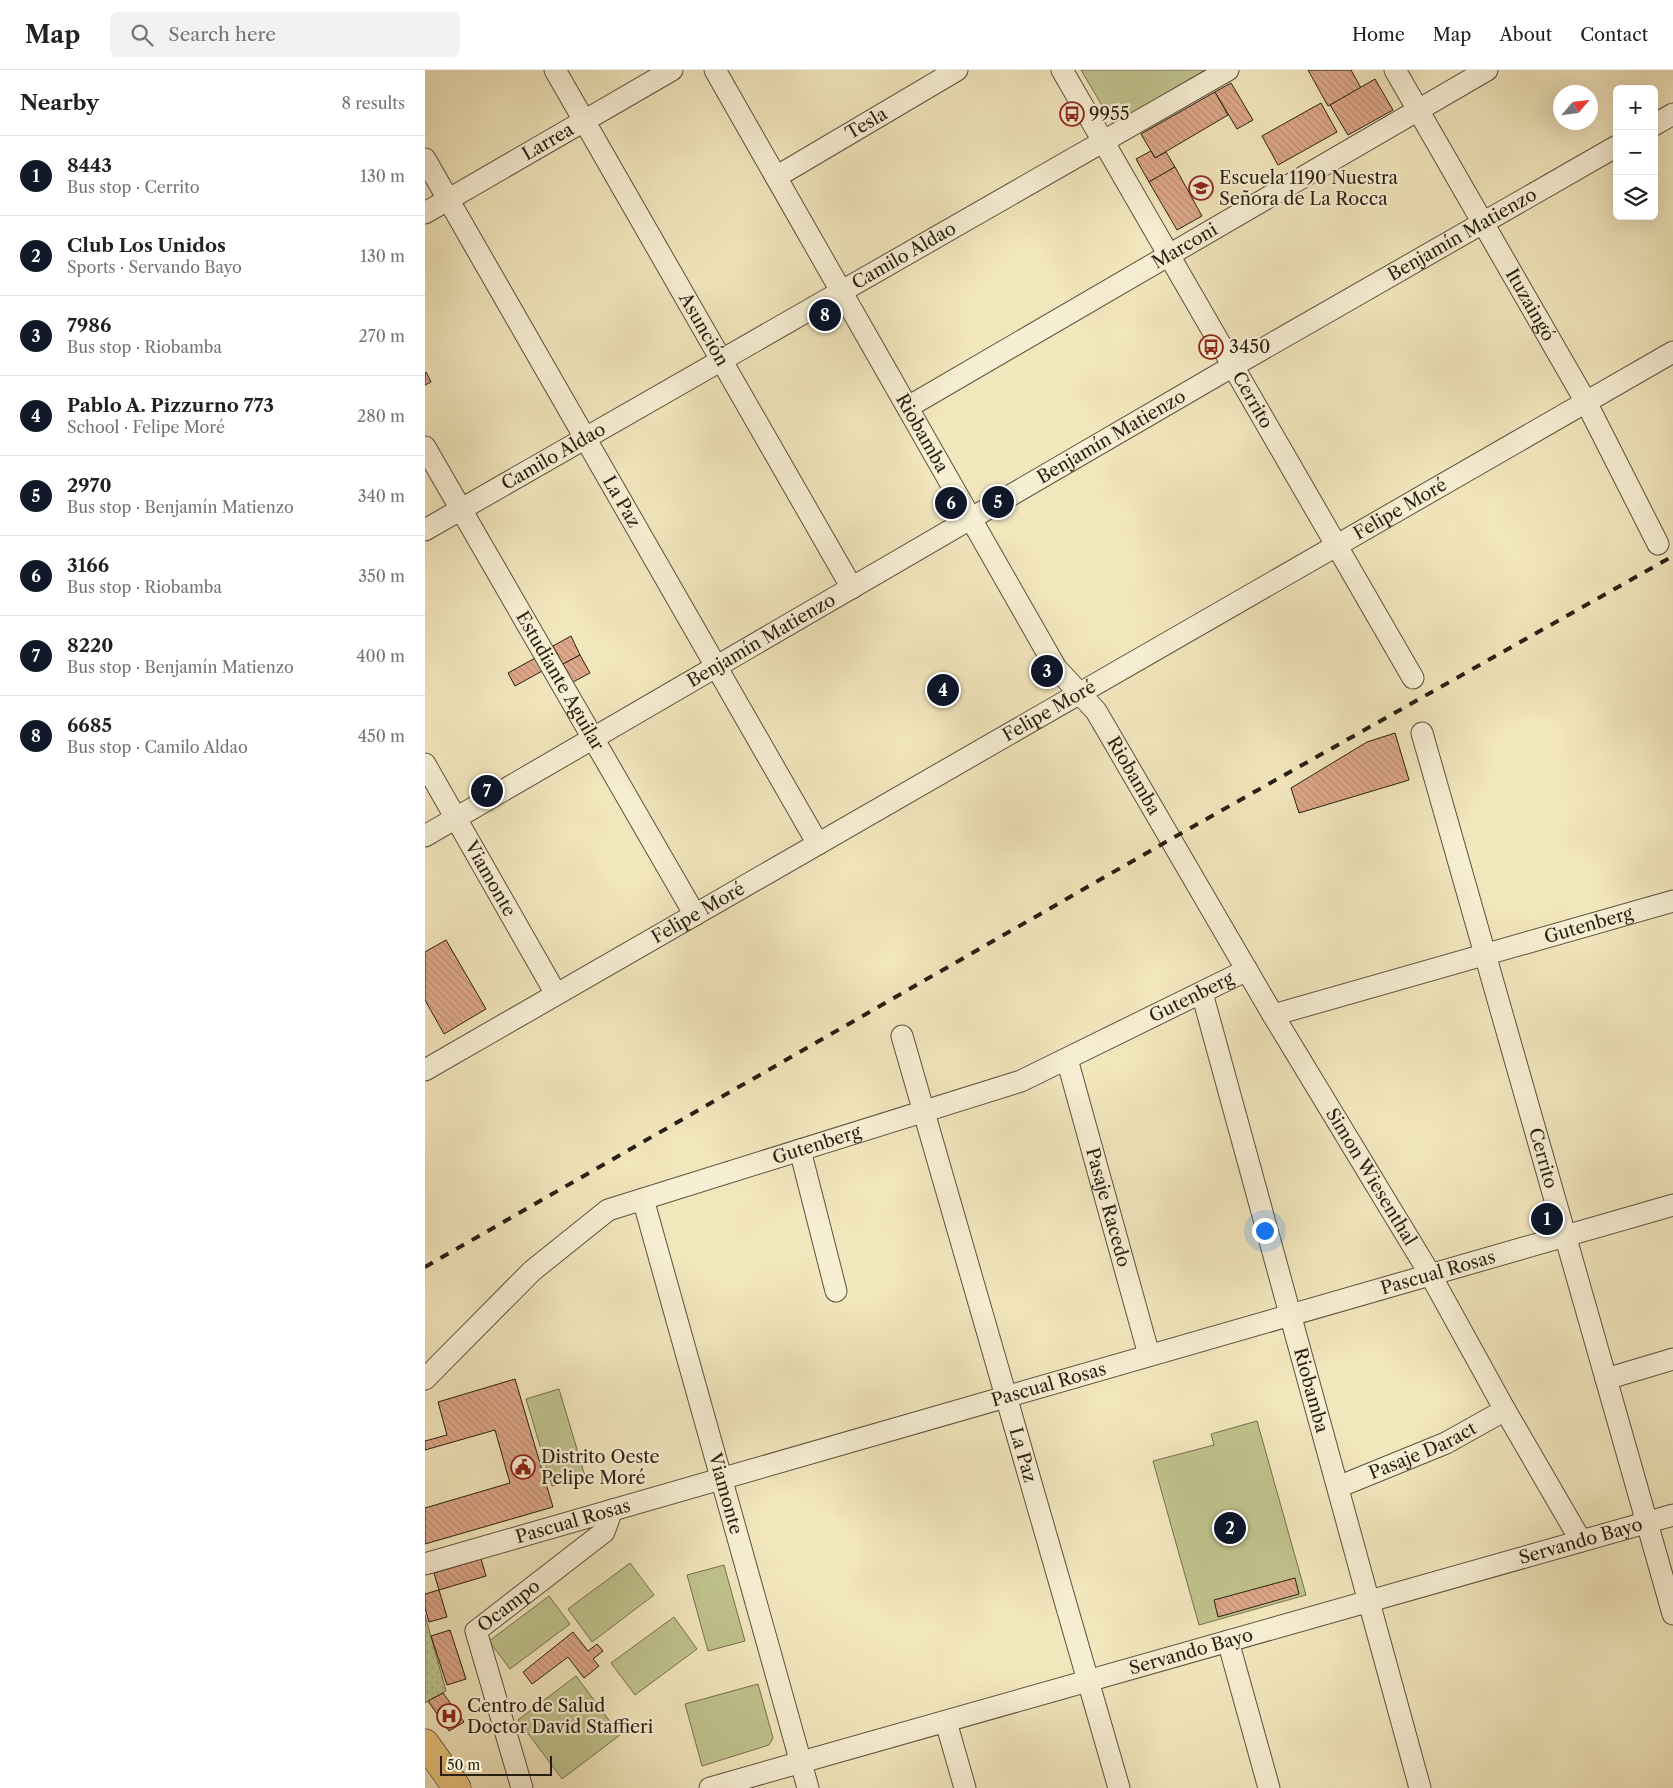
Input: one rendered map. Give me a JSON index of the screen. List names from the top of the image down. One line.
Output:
{"streets":{"street":["Tesla","Larrea","Benjamín Matienzo","Marconi","Camilo Aldao","Ituzaingó","Asunción","Cerrito","Riobamba","La Paz","Felipe Moré","Estudiante Aguilar","Viamonte","Gutenberg","Simon Wiesenthal","Pasaje Racedo","Pascual Rosas","Pasaje Daract","Servando Bayo","Ocampo"]},"crossings":[["Tesla","Riobamba"],["Larrea","Asunción"],["Larrea","La Paz"],["Benjamín Matienzo","Ituzaingó"],["Benjamín Matienzo","Asunción"],["Benjamín Matienzo","Cerrito"],["Benjamín Matienzo","Riobamba"],["Benjamín Matienzo","La Paz"],["Benjamín Matienzo","Estudiante Aguilar"],["Benjamín Matienzo","Viamonte"],["Marconi","Ituzaingó"],["Marconi","Cerrito"],["Marconi","Riobamba"],["Camilo Aldao","Asunción"],["Camilo Aldao","Cerrito"],["Camilo Aldao","Riobamba"],["Camilo Aldao","La Paz"],["Camilo Aldao","Estudiante Aguilar"],["Ituzaingó","Felipe Moré"],["Cerrito","Felipe Moré"],["Cerrito","Gutenberg"],["Cerrito","Pascual Rosas"],["Cerrito","Servando Bayo"],["Riobamba","Felipe Moré"],["Riobamba","Gutenberg"],["Riobamba","Simon Wiesenthal"],["Riobamba","Pascual Rosas"],["Riobamba","Pasaje Daract"],["Riobamba","Servando Bayo"],["La Paz","Felipe Moré"],["La Paz","Gutenberg"],["La Paz","Pascual Rosas"],["La Paz","Servando Bayo"],["Felipe Moré","Estudiante Aguilar"],["Felipe Moré","Viamonte"],["Viamonte","Gutenberg"],["Viamonte","Pascual Rosas"],["Viamonte","Servando Bayo"],["Gutenberg","Simon Wiesenthal"],["Gutenberg","Pasaje Racedo"],["Simon Wiesenthal","Pascual Rosas"],["Simon Wiesenthal","Pasaje Daract"],["Simon Wiesenthal","Servando Bayo"],["Pasaje Racedo","Pascual Rosas"],["Pascual Rosas","Ocampo"]],"places":{"bus stop":["9955","3450"],"school or university":["Escuela 1190 Nuestra Señora de La Rocca"],"public building":["Distrito Oeste Pelipe Moré"],"hospital":["Centro de Salud Doctor David Staffieri"]},"scale_bar":"50 m","north":"top right","page":{"header":"Map","search":"Search here","nav":["Home","Map","About","Contact"],"heading":["Nearby","8 results"],"map_buttons":["+","−"],"list":[{"mark":"1","name":"8443","note":"Bus stop · Cerrito","value":"130 m"},{"mark":"2","name":"Club Los Unidos","note":"Sports · Servando Bayo","value":"130 m"},{"mark":"3","name":"7986","note":"Bus stop · Riobamba","value":"270 m"},{"mark":"4","name":"Pablo A. Pizzurno 773","note":"School · Felipe Moré","value":"280 m"},{"mark":"5","name":"2970","note":"Bus stop · Benjamín Matienzo","value":"340 m"},{"mark":"6","name":"3166","note":"Bus stop · Riobamba","value":"350 m"},{"mark":"7","name":"8220","note":"Bus stop · Benjamín Matienzo","value":"400 m"},{"mark":"8","name":"6685","note":"Bus stop · Camilo Aldao","value":"450 m"}],"pins":["8","5","6","3","4","7","1","2"],"scale":"50 m"}}
